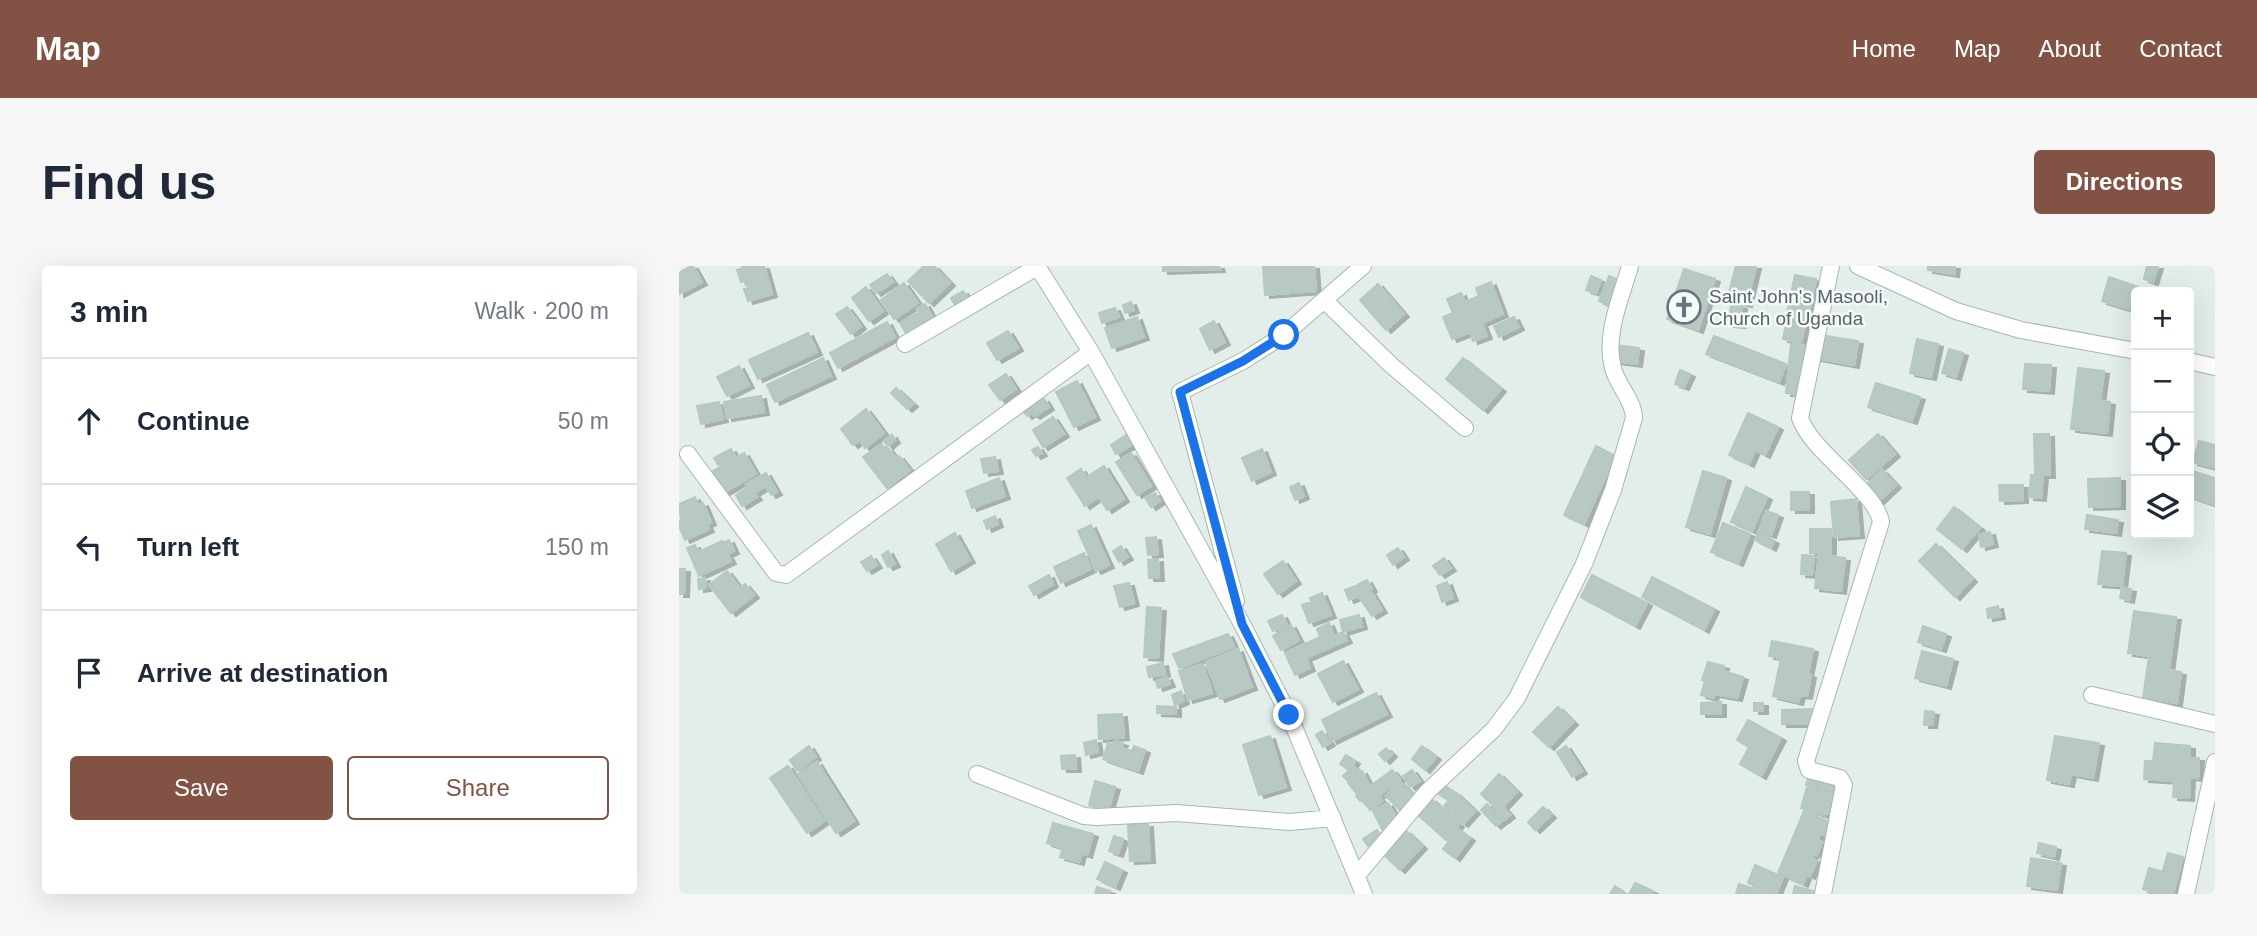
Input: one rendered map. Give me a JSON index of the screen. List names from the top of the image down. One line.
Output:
{"places":{"church":["Saint John's Masooli, Church of Uganda"]},"page":{"header":"Map","nav":["Home","Map","About","Contact"],"buttons":["Directions",["Save","Share"]],"title":"Find us","heading":["3 min","Walk · 200 m"],"map_buttons":["+","−"],"list":[["Continue","50 m"],["Turn left","150 m"],"Arrive at destination"]}}
